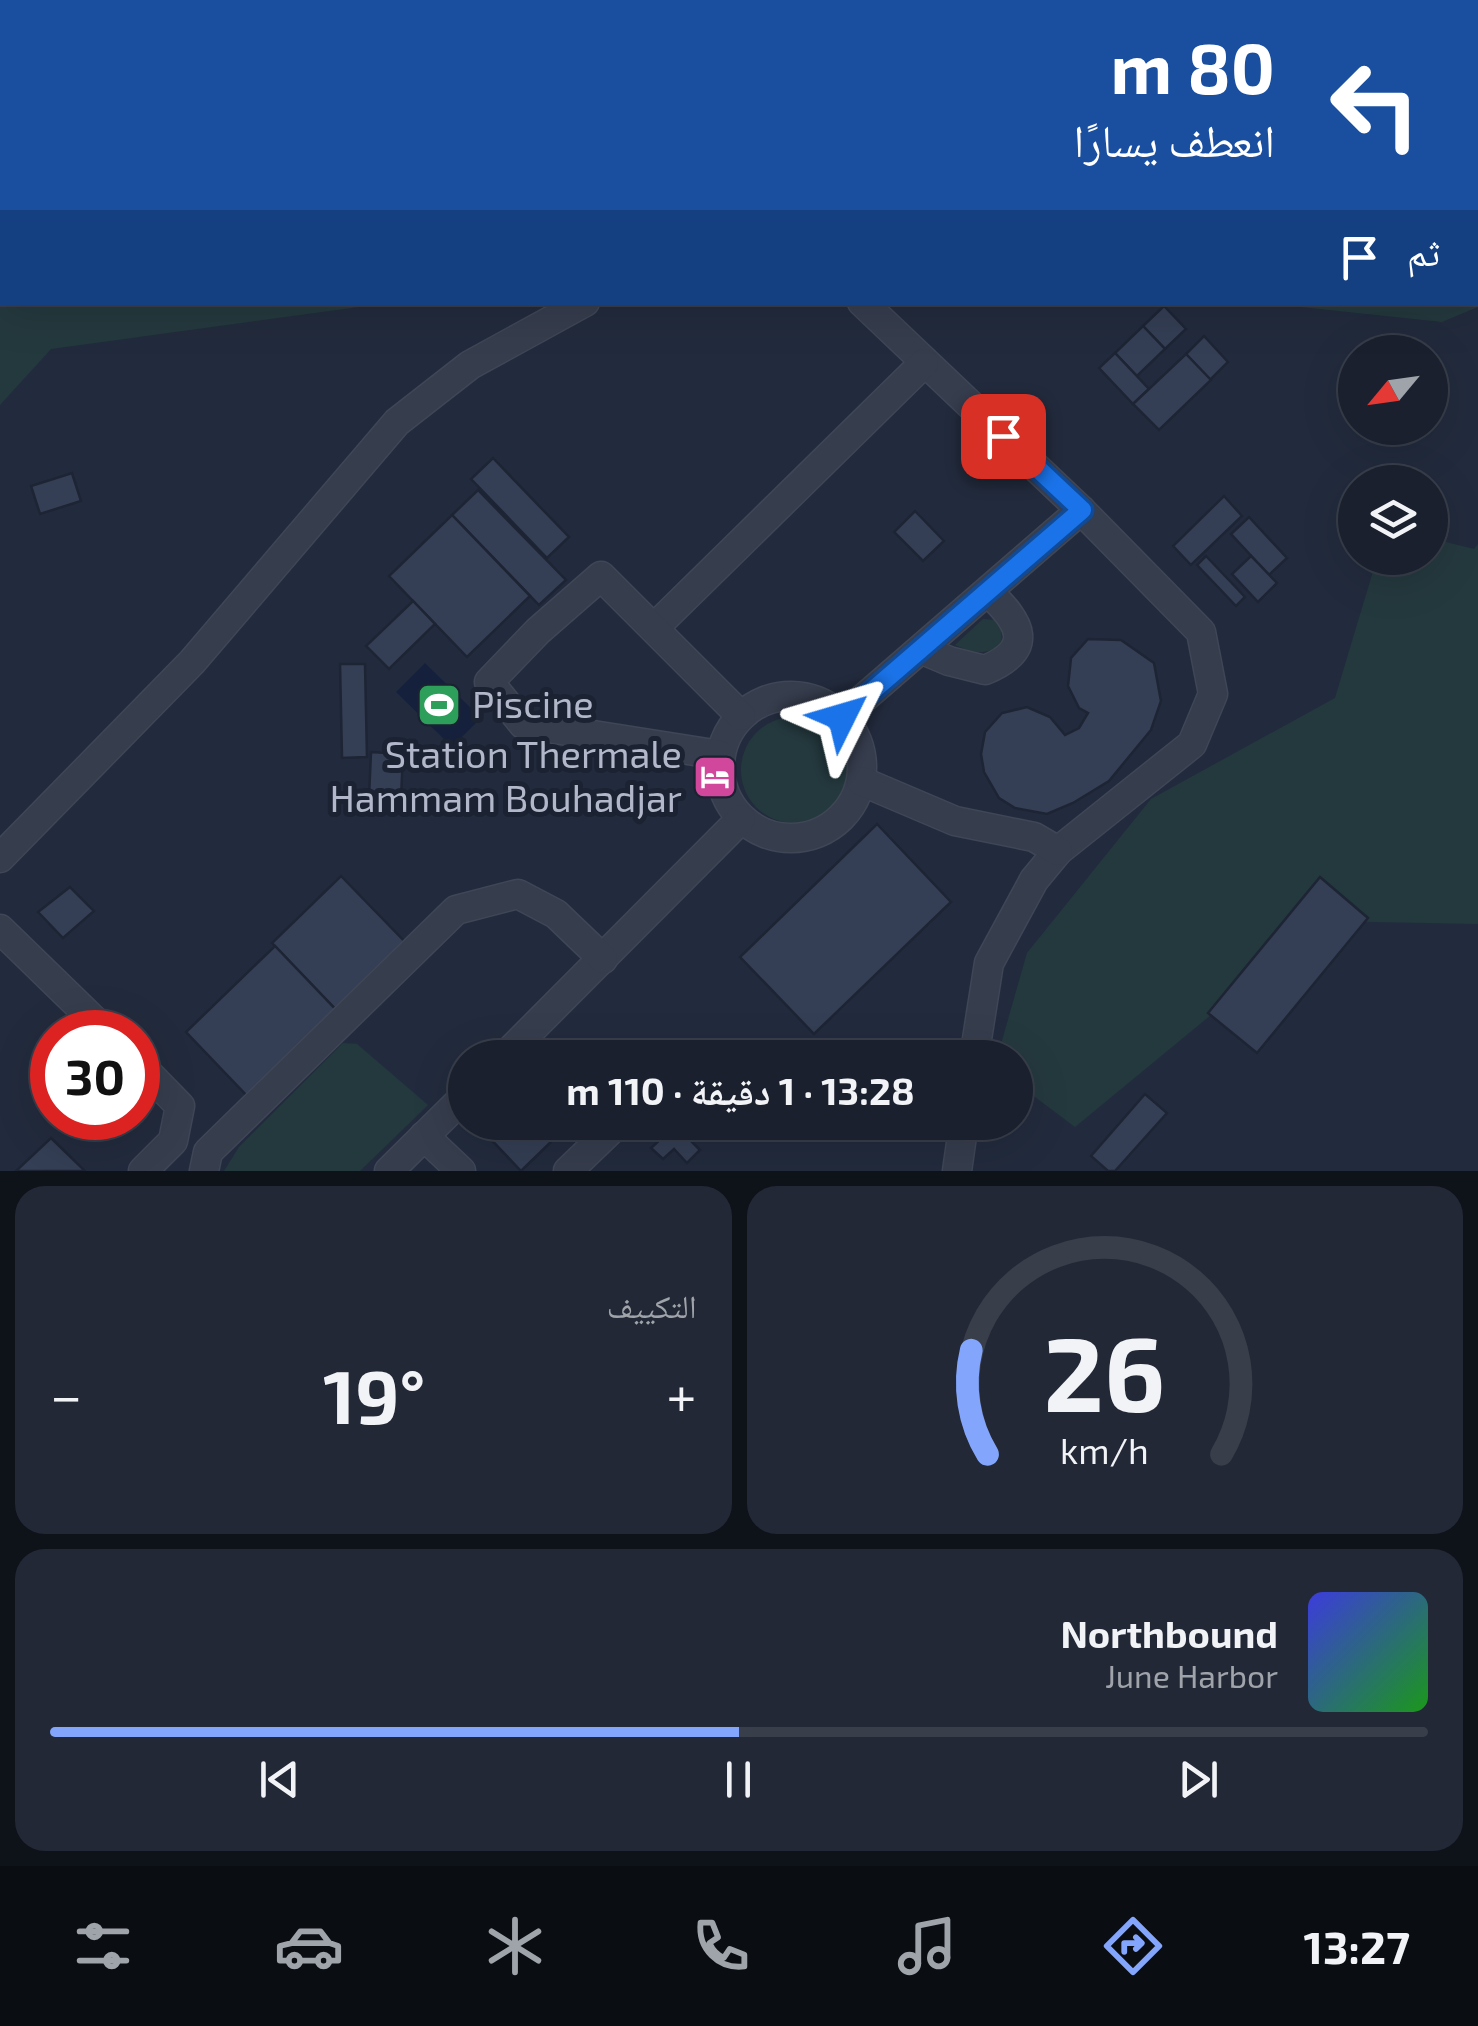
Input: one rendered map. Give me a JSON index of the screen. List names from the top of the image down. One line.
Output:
{"places":{"sports":["Piscine"],"hotel":["Station Thermale Hammam Bouhadjar"]},"north":"bottom left","page":{"turn":["80 m","انعطف يسارًا"],"then":"ثم","limit":"30","trip":"13:28 · 1 دقيقة · 110 m","tile":"التكييف","heat":["−","19°","+"],"song":["Northbound","June Harbor"],"tabs":"13:27","gauge":["26","km/h"]}}
